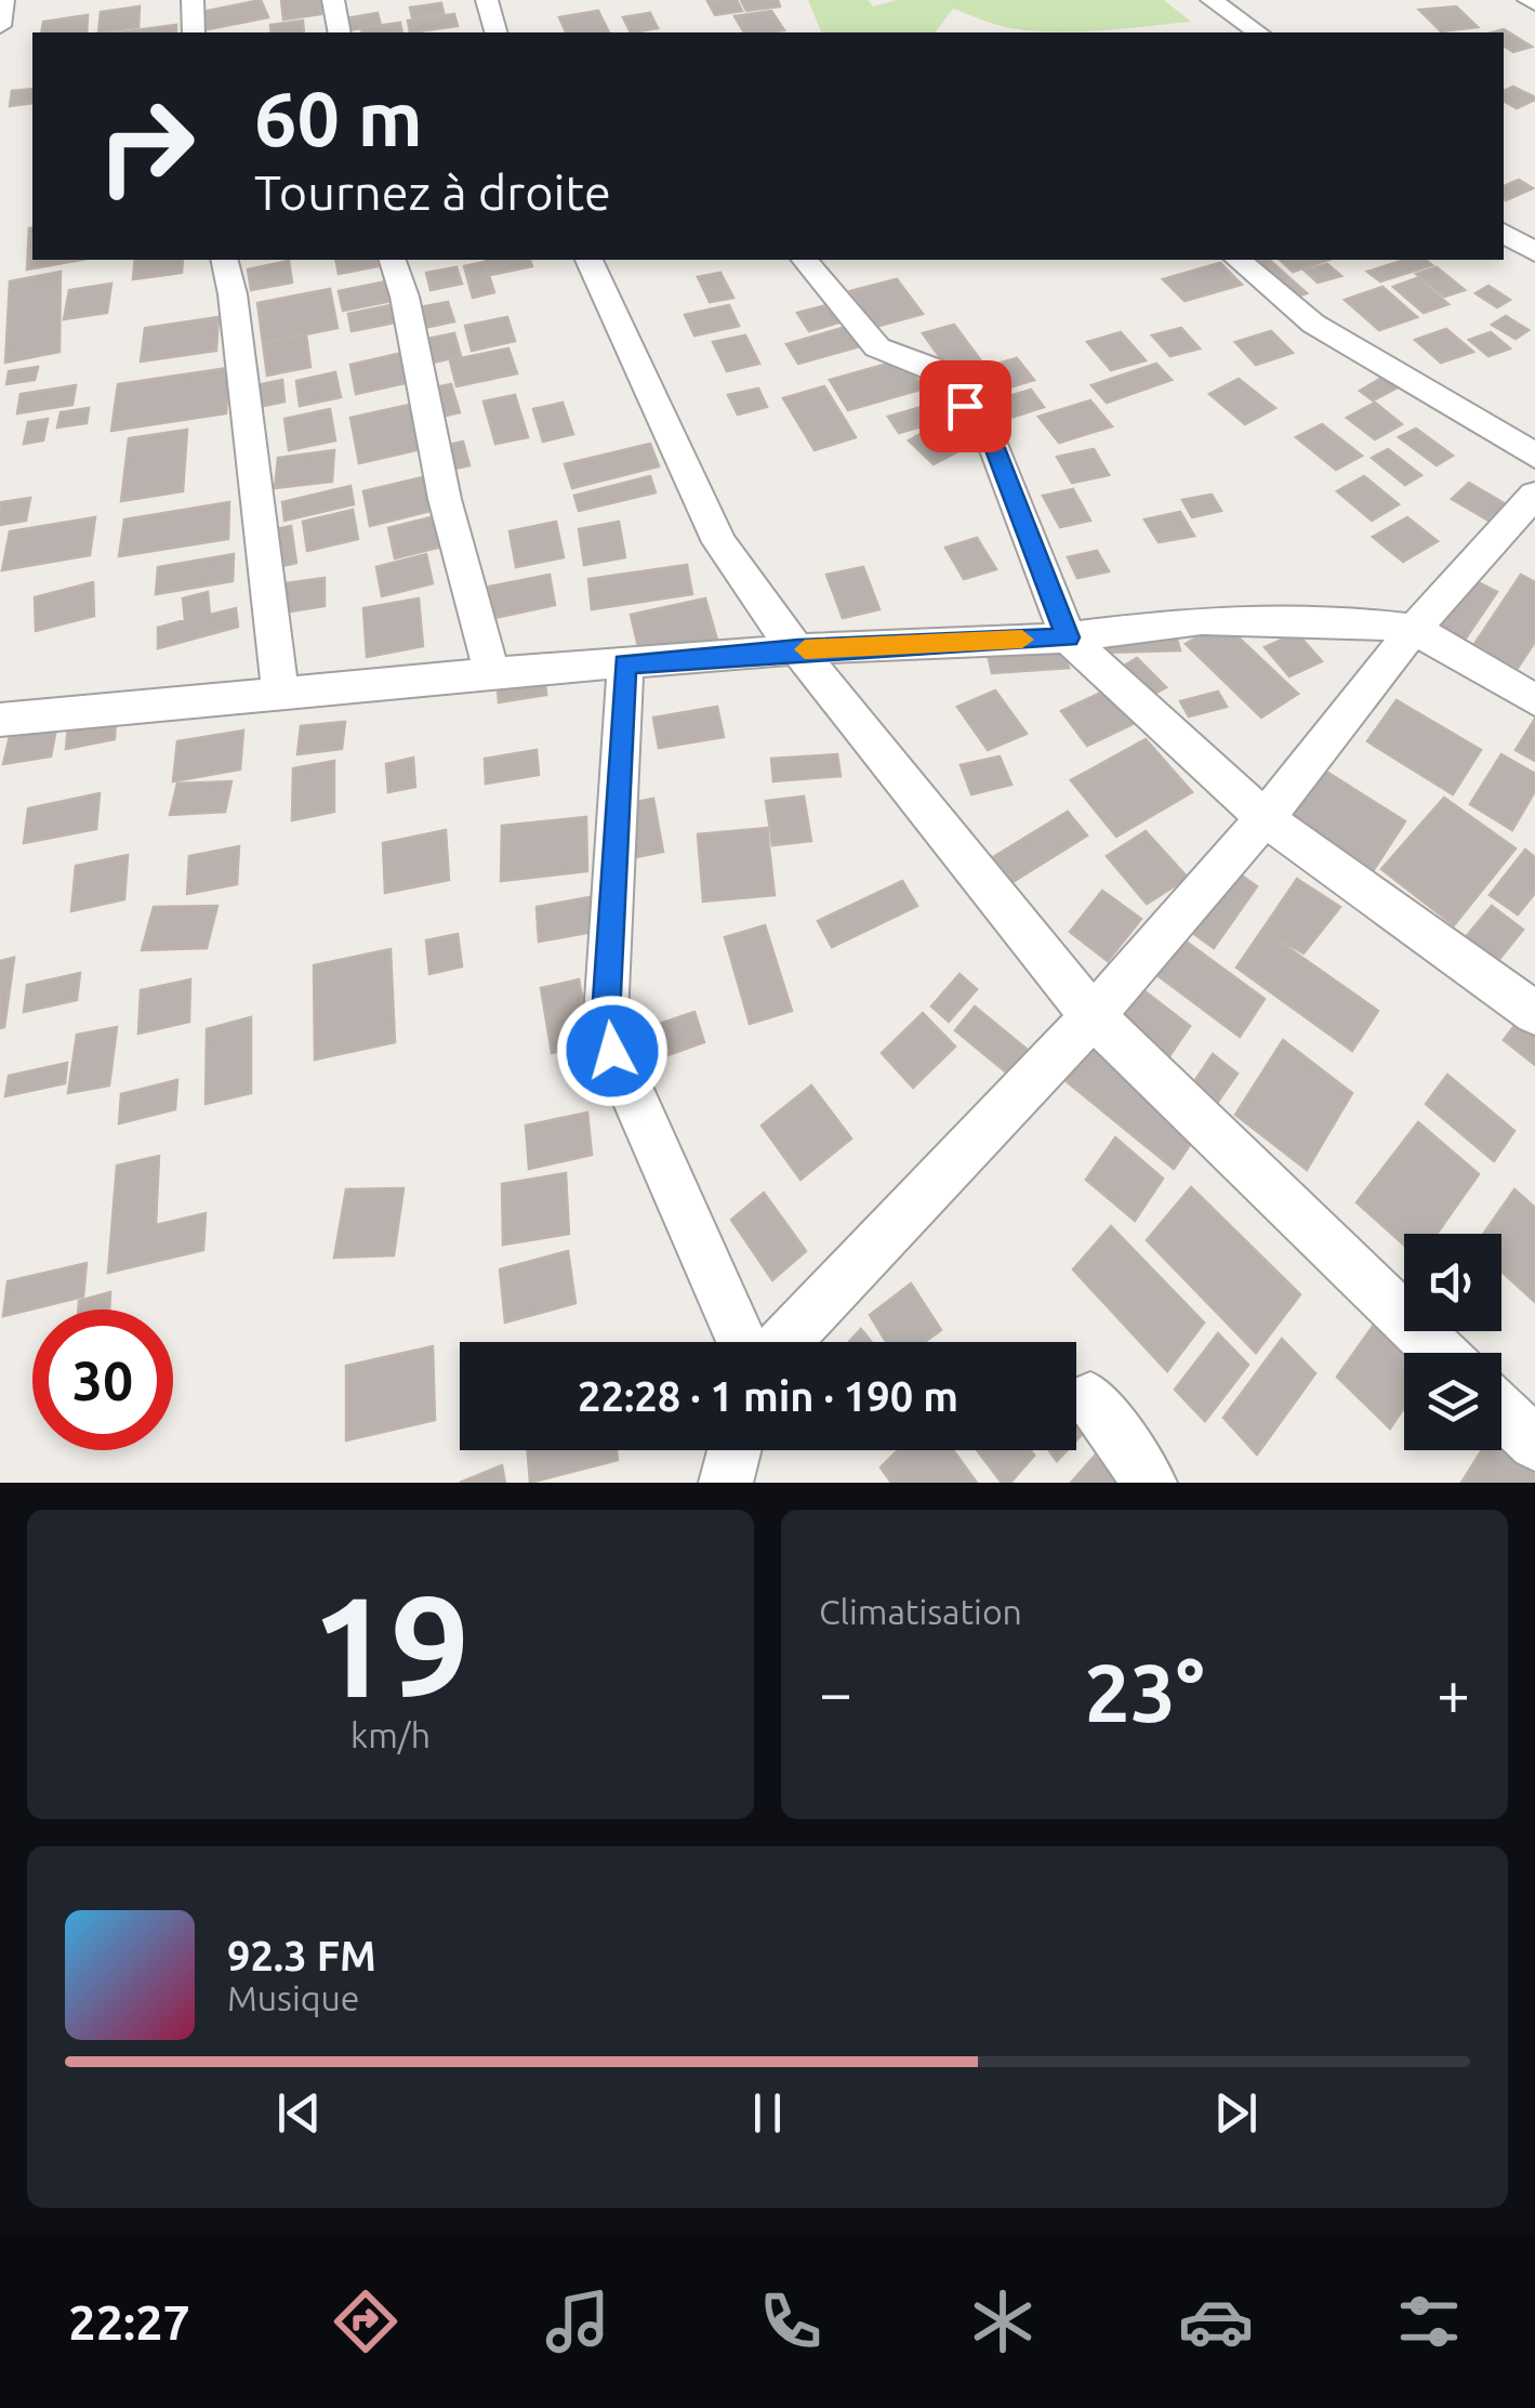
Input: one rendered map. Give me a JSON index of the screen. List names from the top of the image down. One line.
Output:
{"page":{"turn":["60 m","Tournez à droite"],"limit":"30","trip":"22:28 · 1 min · 190 m","tile":[["19","km/h"],"Climatisation"],"heat":["−","23°","+"],"song":["92.3 FM","Musique"],"tabs":"22:27"}}
